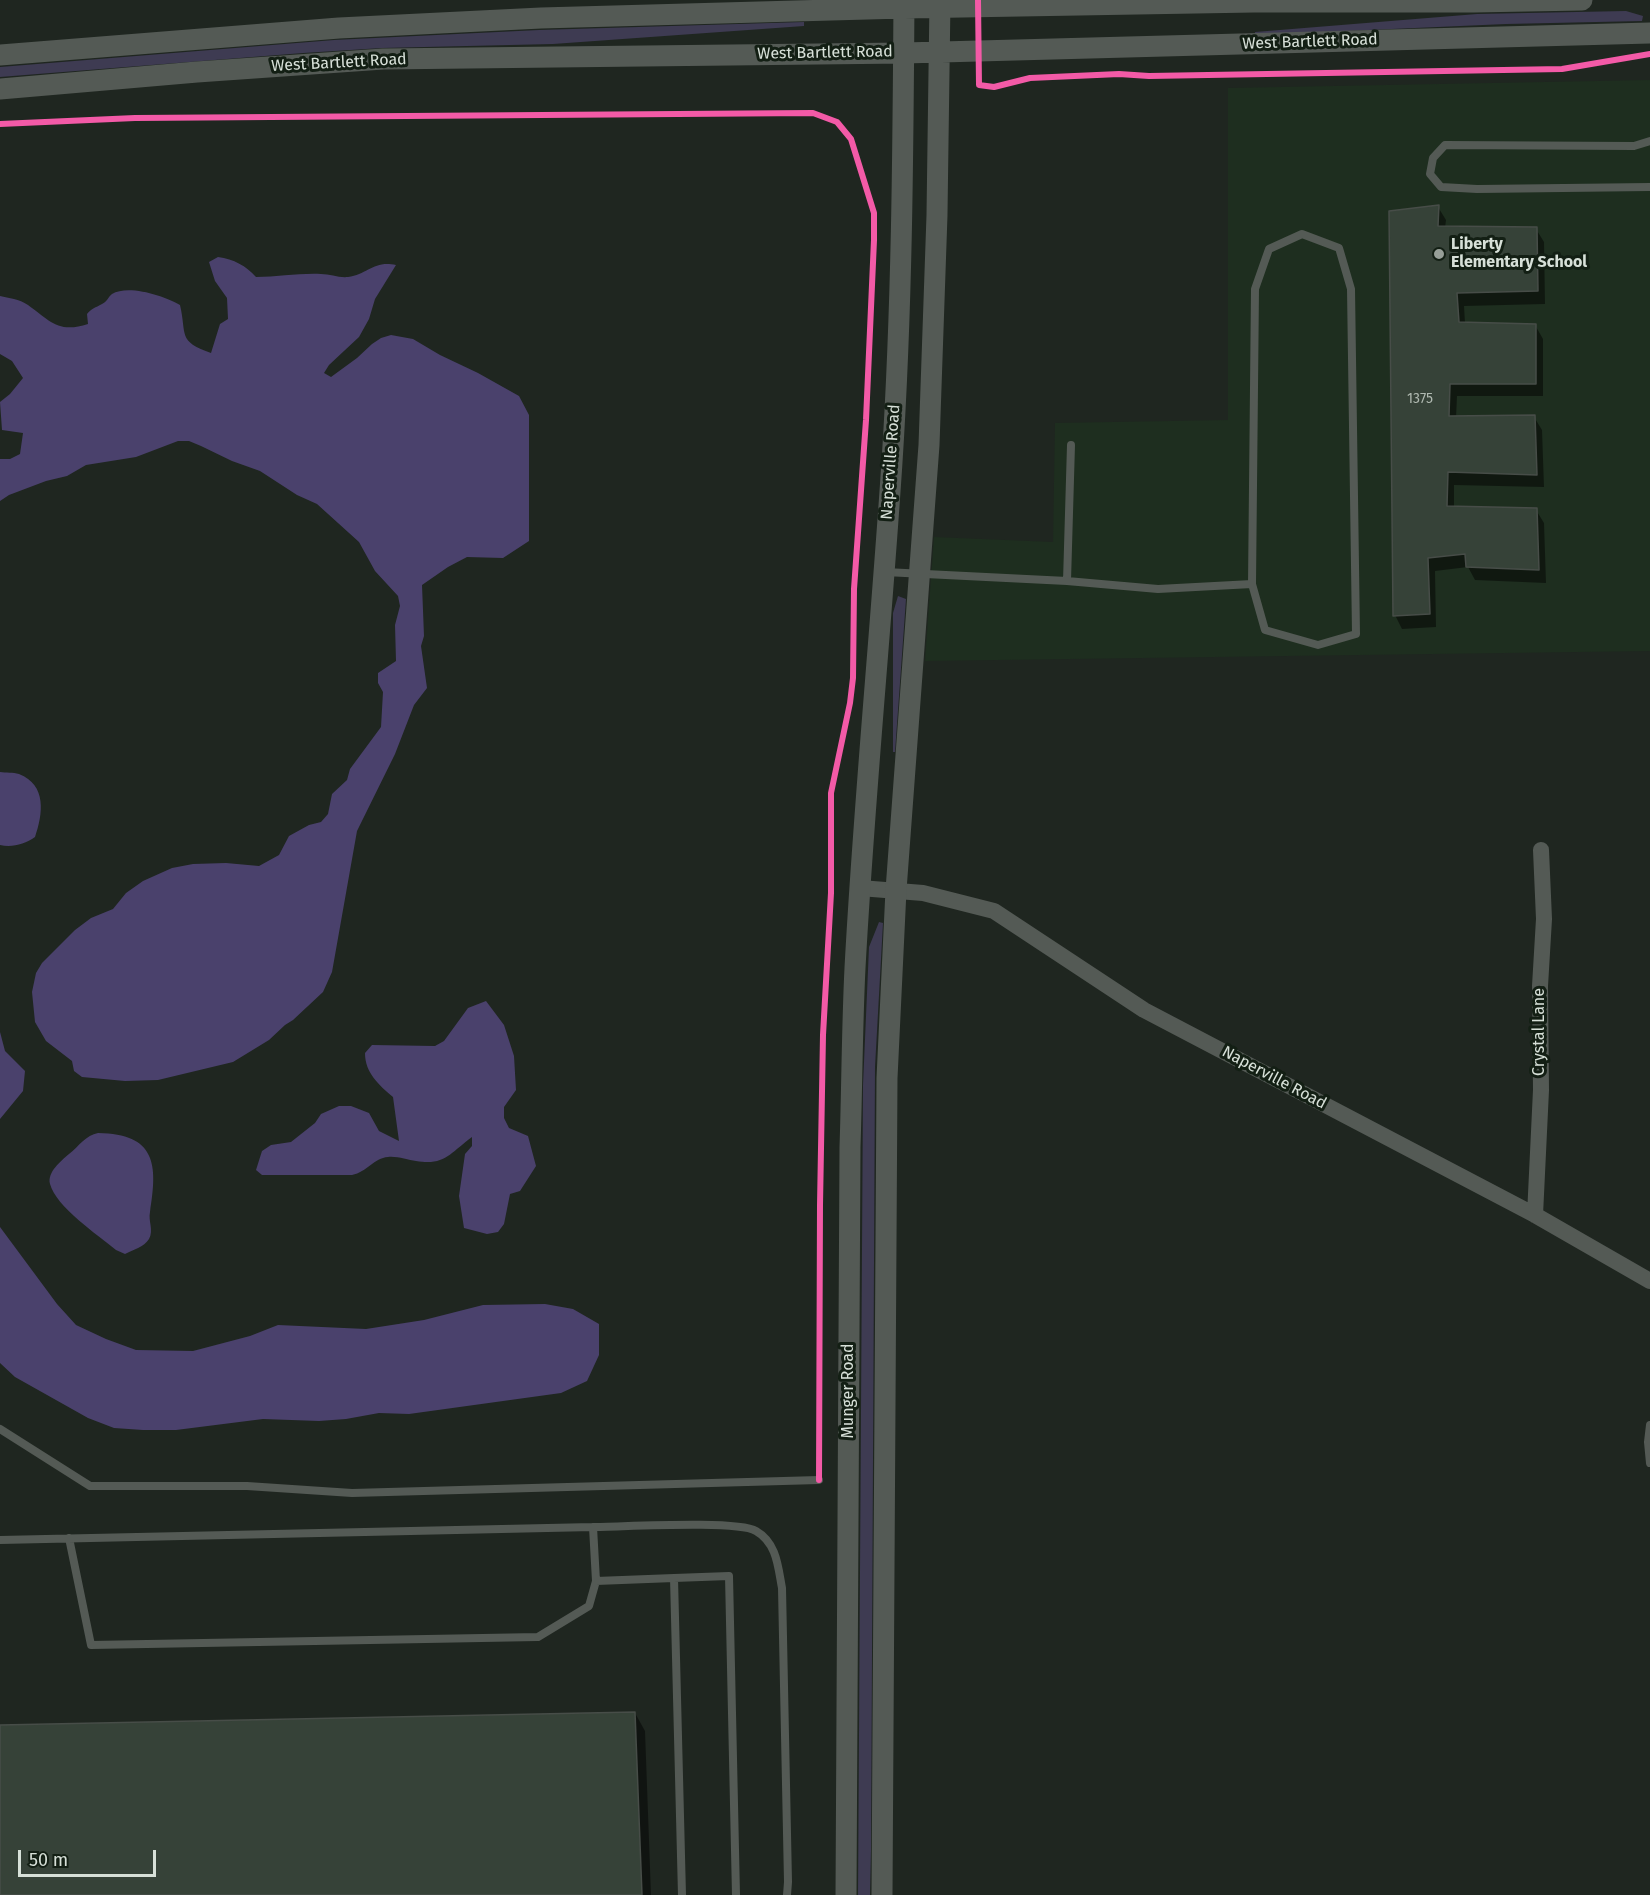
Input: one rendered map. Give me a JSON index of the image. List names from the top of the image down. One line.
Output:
{"streets":{"street":["West Bartlett Road","Naperville Road","Crystal Lane","Munger Road"]},"crossings":[["West Bartlett Road","Naperville Road"],["Naperville Road","Crystal Lane"],["Naperville Road","Munger Road"]],"places":["Liberty Elementary School"],"house_numbers":["1375"],"scale_bar":"50 m"}
